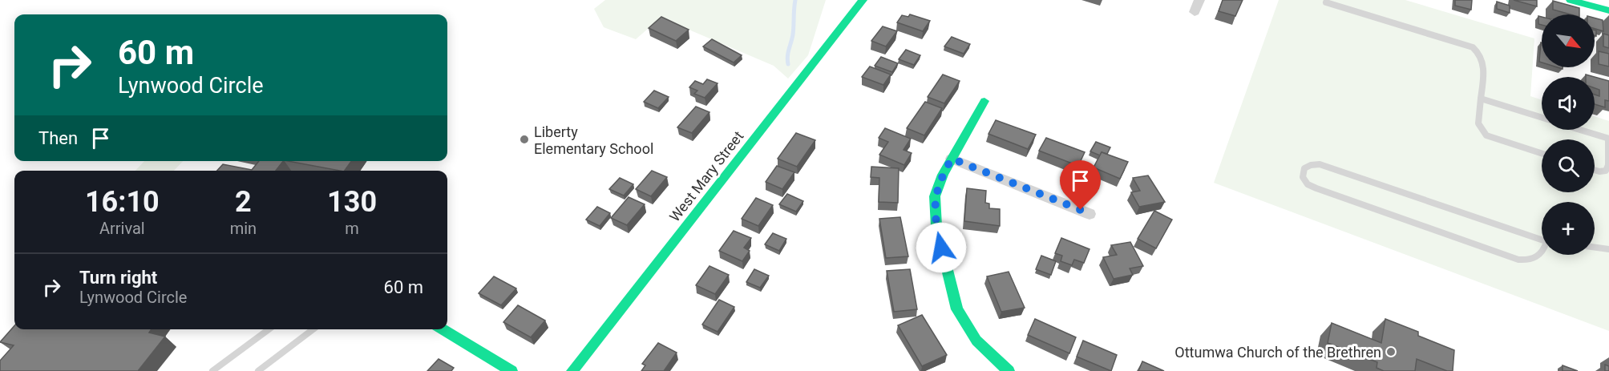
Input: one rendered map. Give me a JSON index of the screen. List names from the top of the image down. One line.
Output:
{"streets":{"main road":["West Mary Street"]},"places":["Liberty Elementary School","Ottumwa Church of the Brethren"],"north":"bottom right","page":{"map_buttons":"+","turn":["60 m","Lynwood Circle"],"then":"Then","eta":["16:10","Arrival","2","min","130","m"],"list":[{"name":"Turn right","note":"Lynwood Circle","value":"60 m"}]}}
